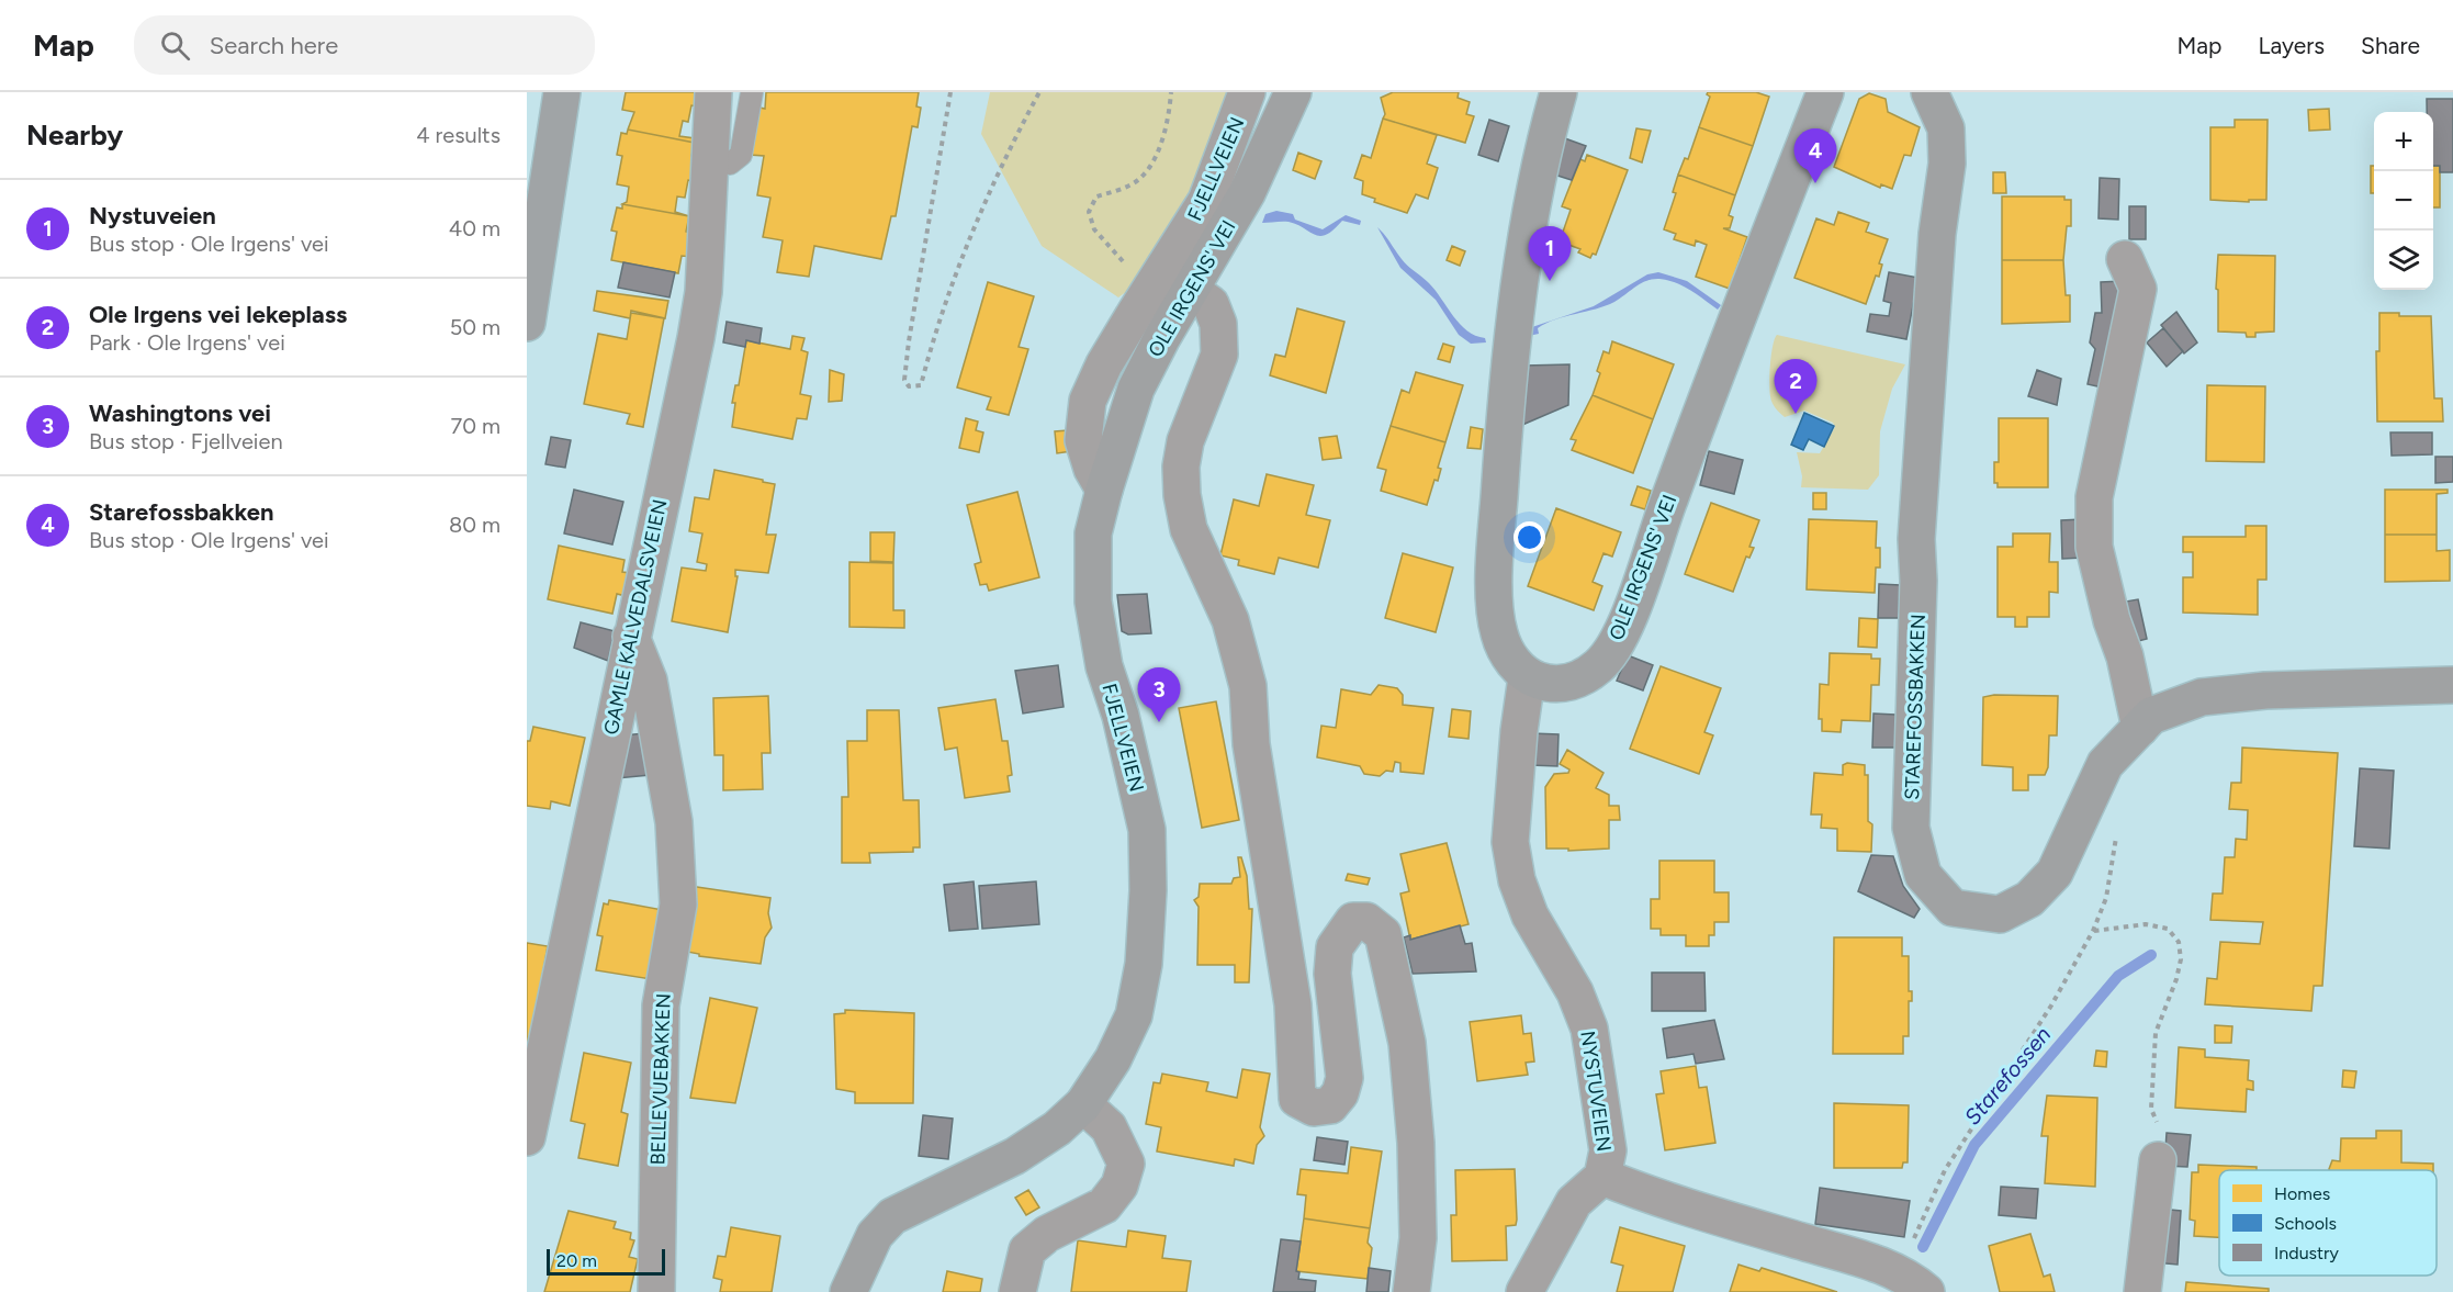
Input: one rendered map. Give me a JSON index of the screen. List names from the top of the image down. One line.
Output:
{"streets":{"street":["FJELLVEIEN","OLE IRGENS' VEI","GAMLE KALVEDALSVEIEN","STAREFOSSBAKKEN","BELLEVUEBAKKEN","NYSTUVEIEN"]},"crossings":[["FJELLVEIEN","OLE IRGENS' VEI"],["OLE IRGENS' VEI","NYSTUVEIEN"],["GAMLE KALVEDALSVEIEN","BELLEVUEBAKKEN"]],"water":["Starefossen"],"legend":["Homes","Schools","Industry"],"scale_bar":"20 m","page":{"header":"Map","search":"Search here","nav":["Map","Layers","Share"],"heading":["Nearby","4 results"],"map_buttons":["+","−"],"pins":["4","1","2","3"],"list":[{"mark":"1","name":"Nystuveien","note":"Bus stop · Ole Irgens' vei","value":"40 m"},{"mark":"2","name":"Ole Irgens vei lekeplass","note":"Park · Ole Irgens' vei","value":"50 m"},{"mark":"3","name":"Washingtons vei","note":"Bus stop · Fjellveien","value":"70 m"},{"mark":"4","name":"Starefossbakken","note":"Bus stop · Ole Irgens' vei","value":"80 m"}],"scale":"20 m"}}
